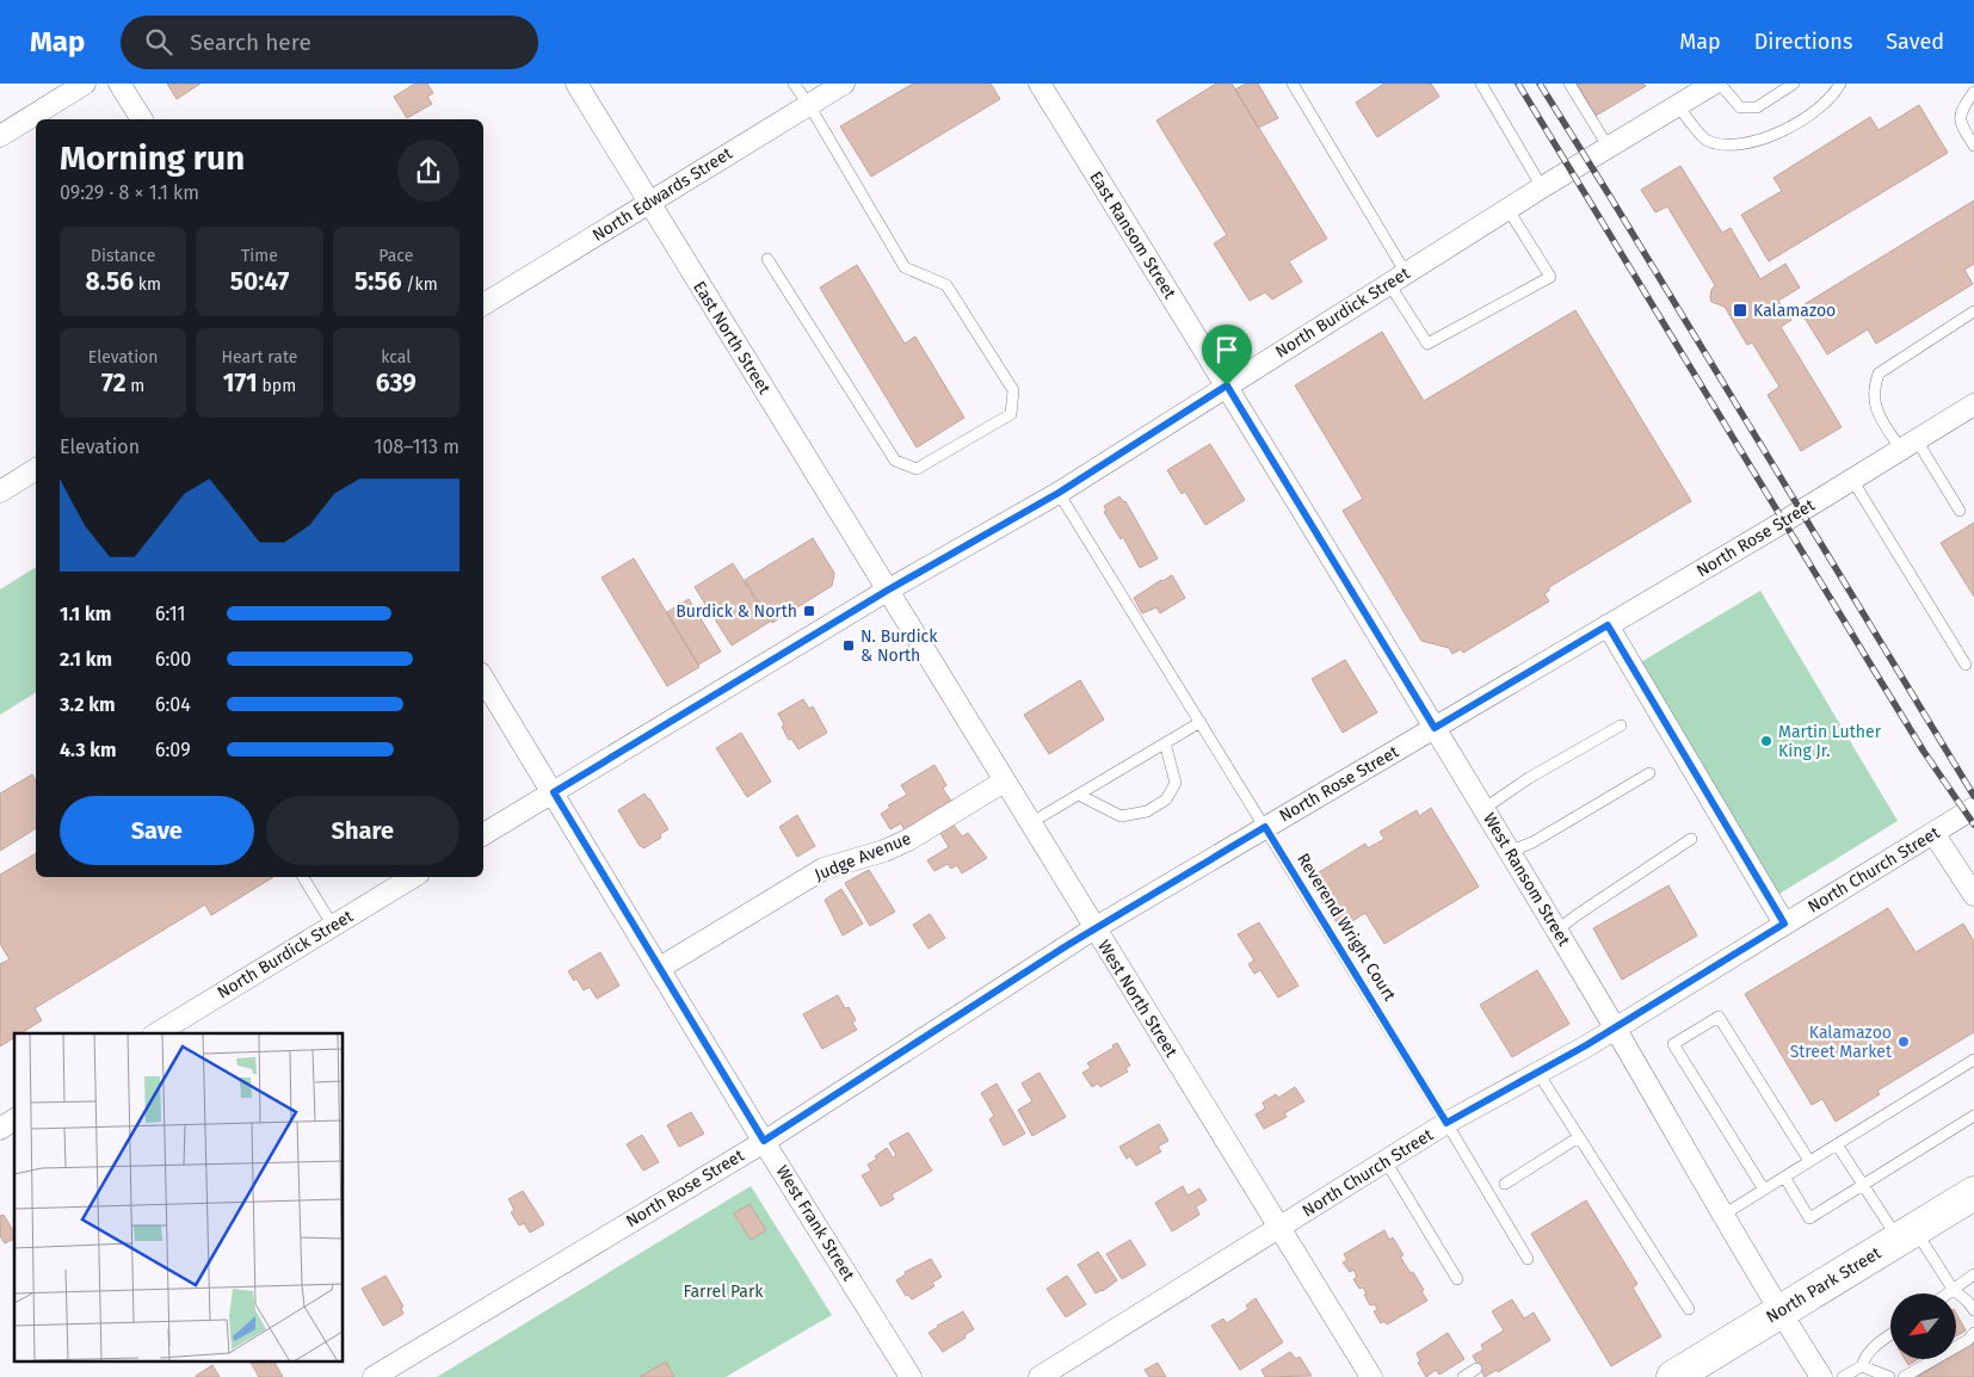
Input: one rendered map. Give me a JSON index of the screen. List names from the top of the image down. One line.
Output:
{"streets":{"main road":["North Park Street"],"street":["North Edwards Street","East Ransom Street","North Burdick Street","East North Street","North Rose Street","Judge Avenue","North Church Street","West Ransom Street","West North Street","West Frank Street"],"lane":["Reverend Wright Court"]},"crossings":[["North Edwards Street","East North Street"],["East Ransom Street","North Burdick Street"],["East Ransom Street","West Ransom Street"],["North Burdick Street","East North Street"],["North Burdick Street","West Ransom Street"],["North Burdick Street","Reverend Wright Court"],["North Burdick Street","West North Street"],["North Burdick Street","West Frank Street"],["East North Street","West North Street"],["North Rose Street","West Ransom Street"],["North Rose Street","Reverend Wright Court"],["North Rose Street","West North Street"],["North Rose Street","West Frank Street"],["Judge Avenue","West North Street"],["Judge Avenue","West Frank Street"],["North Church Street","West Ransom Street"],["North Church Street","Reverend Wright Court"],["North Church Street","West North Street"],["West Ransom Street","North Park Street"]],"parks":["Farrel Park"],"places":{"transit":["Kalamazoo","Burdick & North","N. Burdick & North"],"other":["Martin Luther King Jr.","Kalamazoo Street Market"]},"north":"bottom left","page":{"header":"Map","search":"Search here","nav":["Map","Directions","Saved"],"heading":["Morning run","09:29 · 8 × 1.1 km"],"stats":[["Distance","8.56 km"],["Time","50:47"],["Pace","5:56 /km"],["Elevation","72 m"],["Heart rate","171 bpm"],["kcal","639"]],"chart":["Elevation","108–113 m"],"list":[{"name":"1.1 km","note":"6:11"},{"name":"2.1 km","note":"6:00"},{"name":"3.2 km","note":"6:04"},{"name":"4.3 km","note":"6:09"}],"buttons":["Save","Share"]}}
